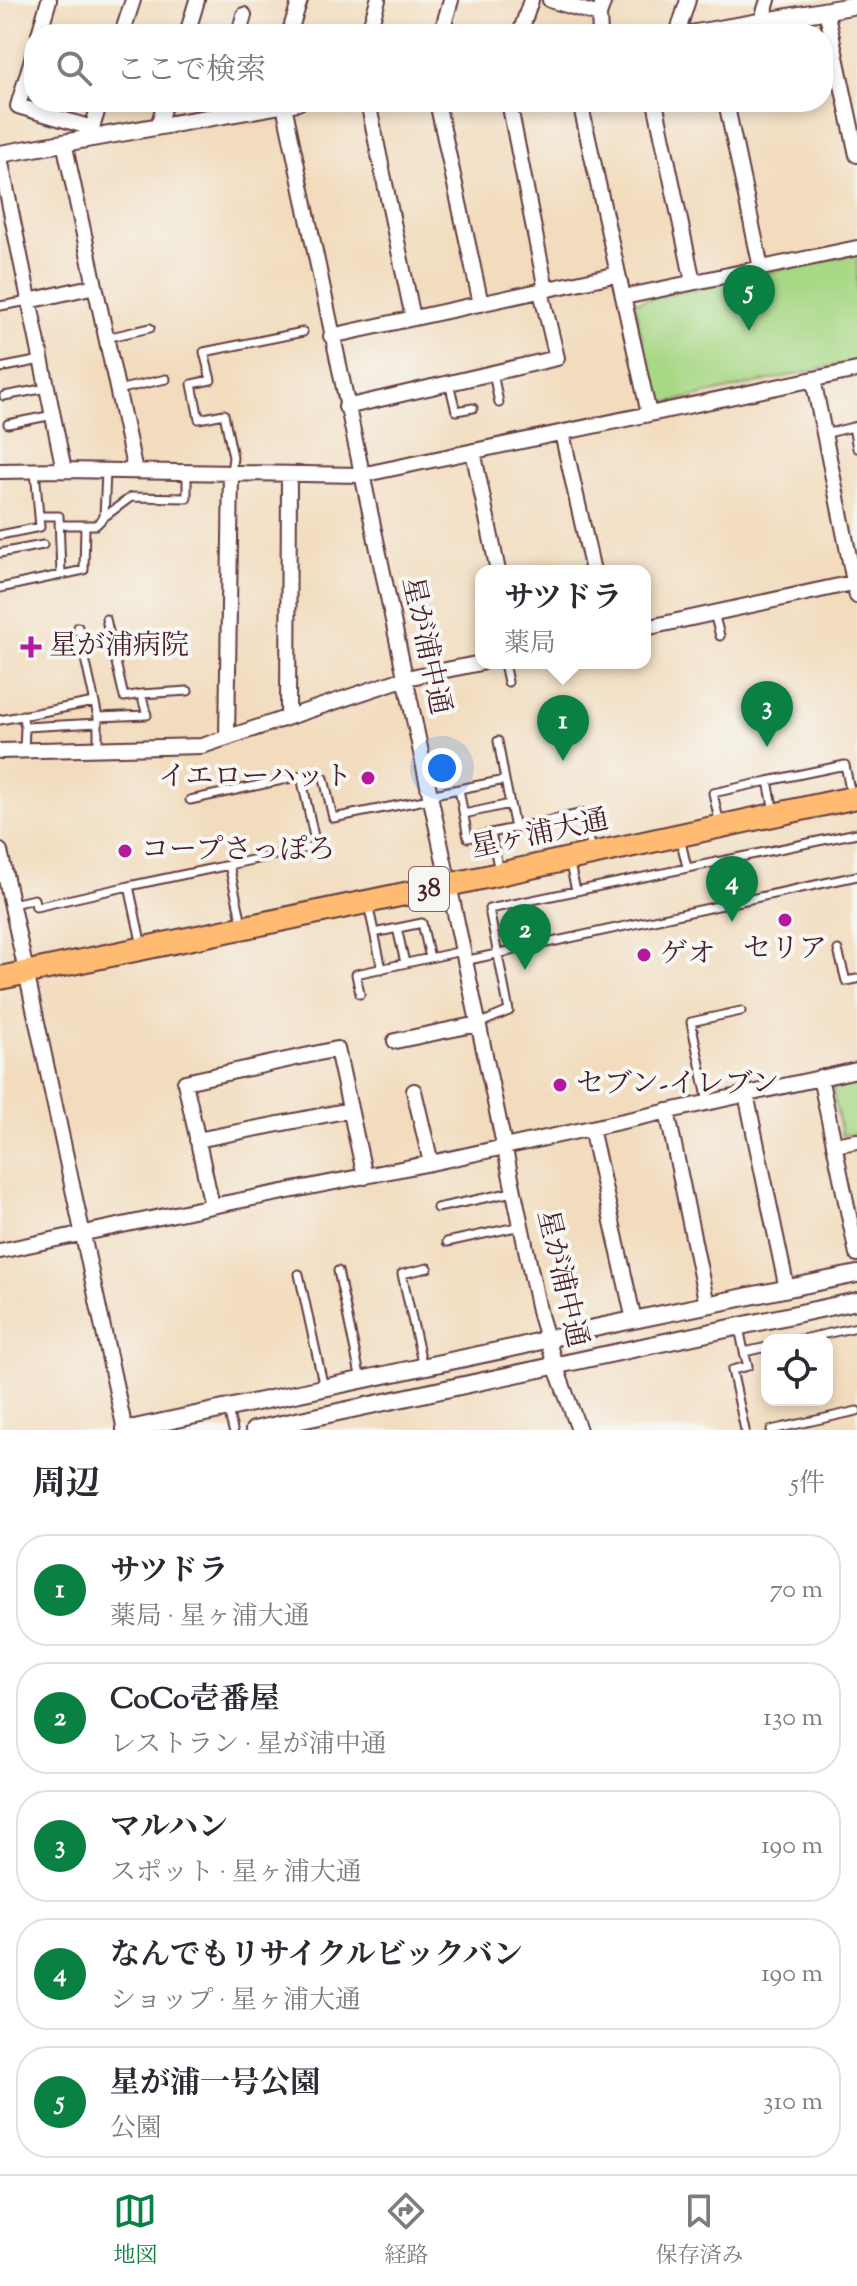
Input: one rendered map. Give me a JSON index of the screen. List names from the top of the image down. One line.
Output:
{"streets":{"highway":["星ヶ浦大通","38"],"street":["星が浦中通"]},"crossings":[["星が浦中通","星ヶ浦大通"]],"places":{"health":["星が浦病院"],"other":["イエローハット","コープさっぽろ","セリア","ゲオ","セブン-イレブン"]},"page":{"search":"ここで検索","pins":["5","3","1","4","2"],"popup":["サツドラ","薬局"],"heading":["周辺","5件"],"list":[{"mark":"1","name":"サツドラ","note":"薬局 · 星ヶ浦大通","value":"70 m"},{"mark":"2","name":"CoCo壱番屋","note":"レストラン · 星が浦中通","value":"130 m"},{"mark":"3","name":"マルハン","note":"スポット · 星ヶ浦大通","value":"190 m"},{"mark":"4","name":"なんでもリサイクルビックバン","note":"ショップ · 星ヶ浦大通","value":"190 m"},{"mark":"5","name":"星が浦一号公園","note":"公園","value":"310 m"}],"nav":["地図","経路","保存済み"]}}
